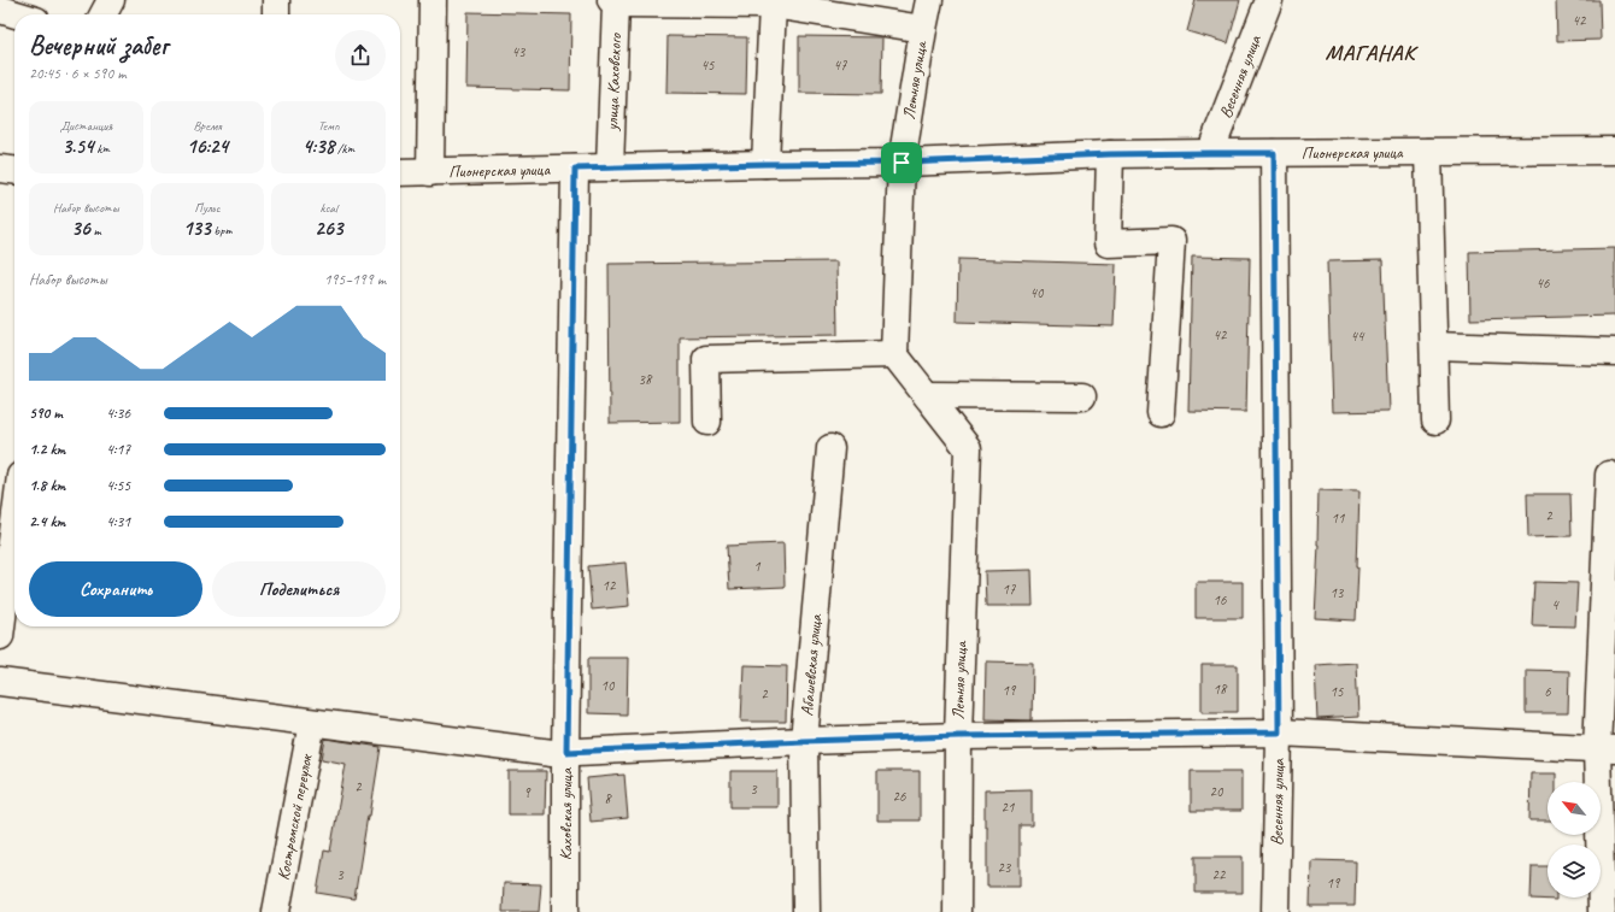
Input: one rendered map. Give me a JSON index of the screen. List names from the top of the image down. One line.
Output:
{"streets":{"street":["Весенняя улица","Летняя улица","улица Каховского","Пионерская улица","Абашевская улица","Каховская улица","Костромской переулок"]},"crossings":[["Весенняя улица","Пионерская улица"],["Летняя улица","Пионерская улица"],["улица Каховского","Пионерская улица"],["Пионерская улица","Каховская улица"]],"districts":["МАГАНАК"],"house_numbers":["42","43","45","47","46","40","42","44","38","2","11","1","12","17","13","16","4","10","18","19","15","6","2","2","3","20","9","26","8","21","23","3","22","19"],"north":"top left","page":{"heading":["Вечерний забег","20:45 · 6 × 590 m"],"stats":[["Дистанция","3.54 km"],["Время","16:24"],["Темп","4:38 /km"],["Набор высоты","36 m"],["Пульс","133 bpm"],["kcal","263"]],"chart":["Набор высоты","195–199 m"],"list":[{"name":"590 m","note":"4:36"},{"name":"1.2 km","note":"4:17"},{"name":"1.8 km","note":"4:55"},{"name":"2.4 km","note":"4:31"}],"buttons":["Сохранить","Поделиться"]}}
